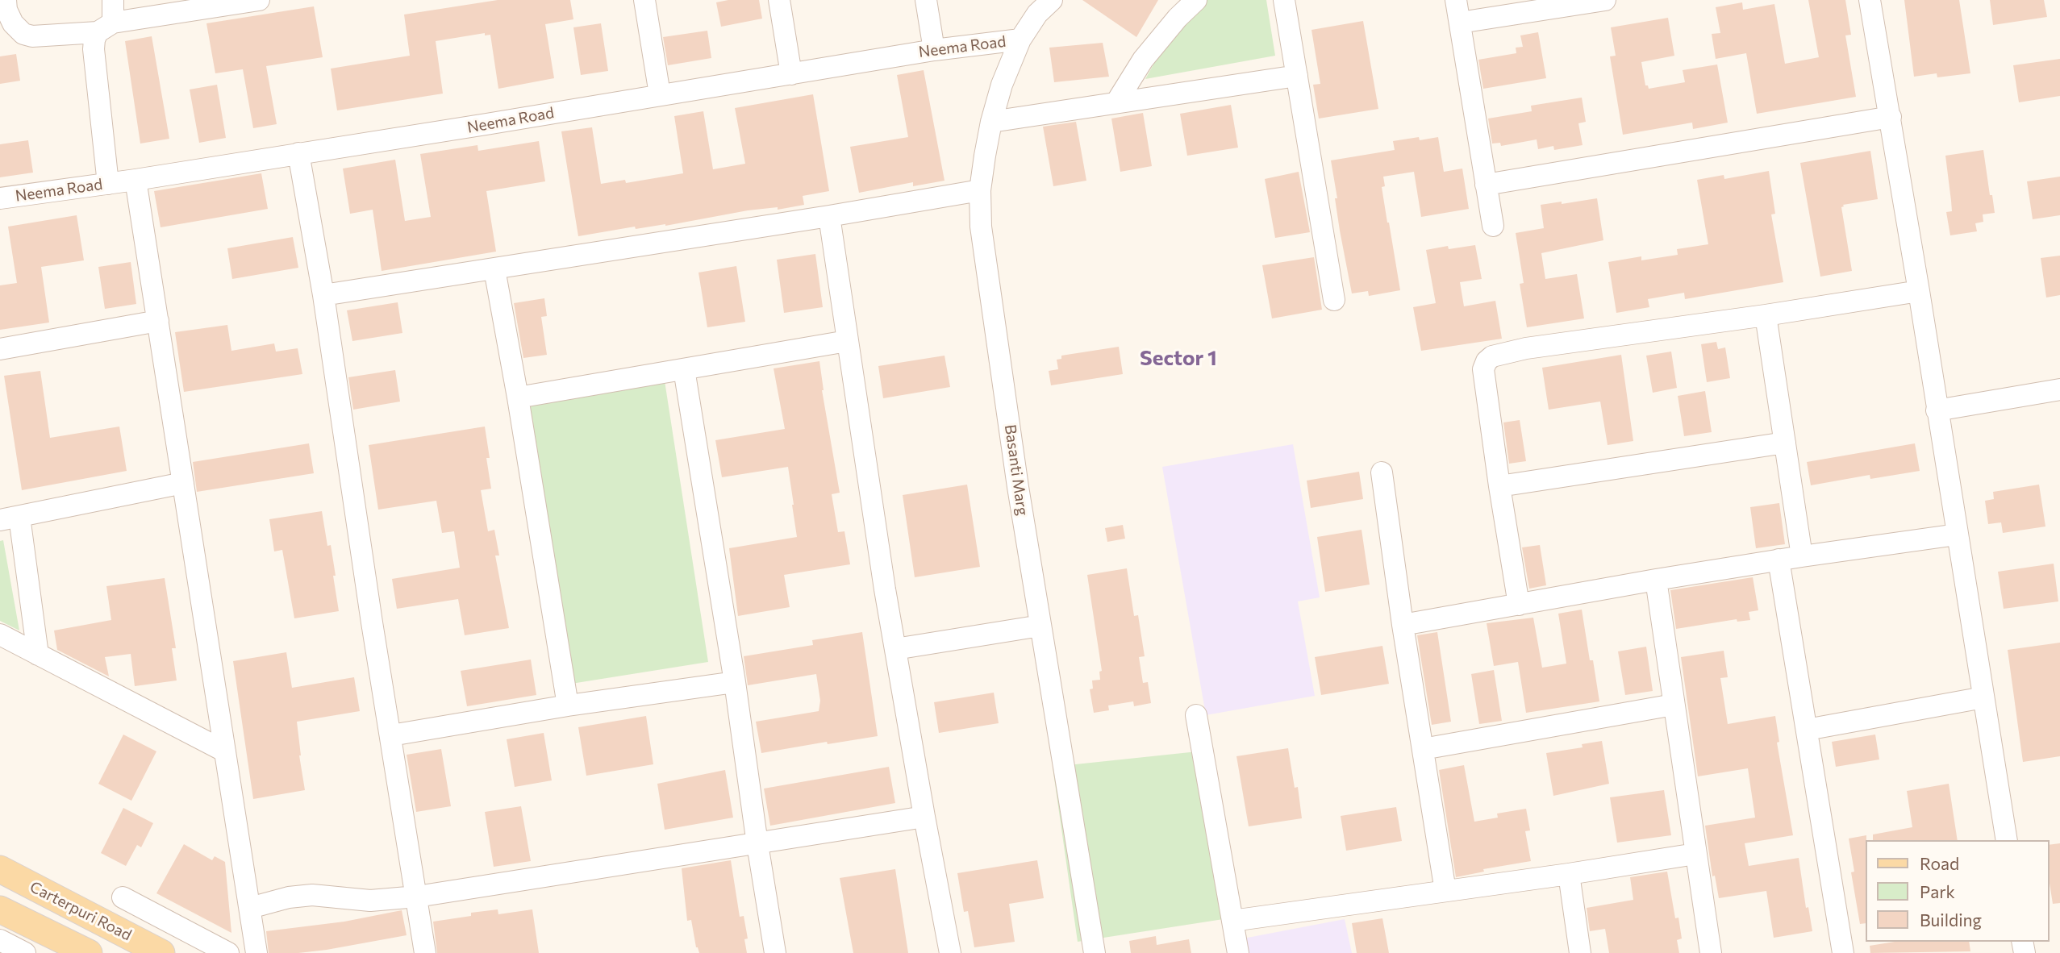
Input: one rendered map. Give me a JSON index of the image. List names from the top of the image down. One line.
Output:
{"streets":{"main road":["Carterpuri Road"],"street":["Neema Road","Basanti Marg"]},"crossings":[["Neema Road","Basanti Marg"]],"districts":["Sector 1"],"legend":["Road","Park","Building"]}
